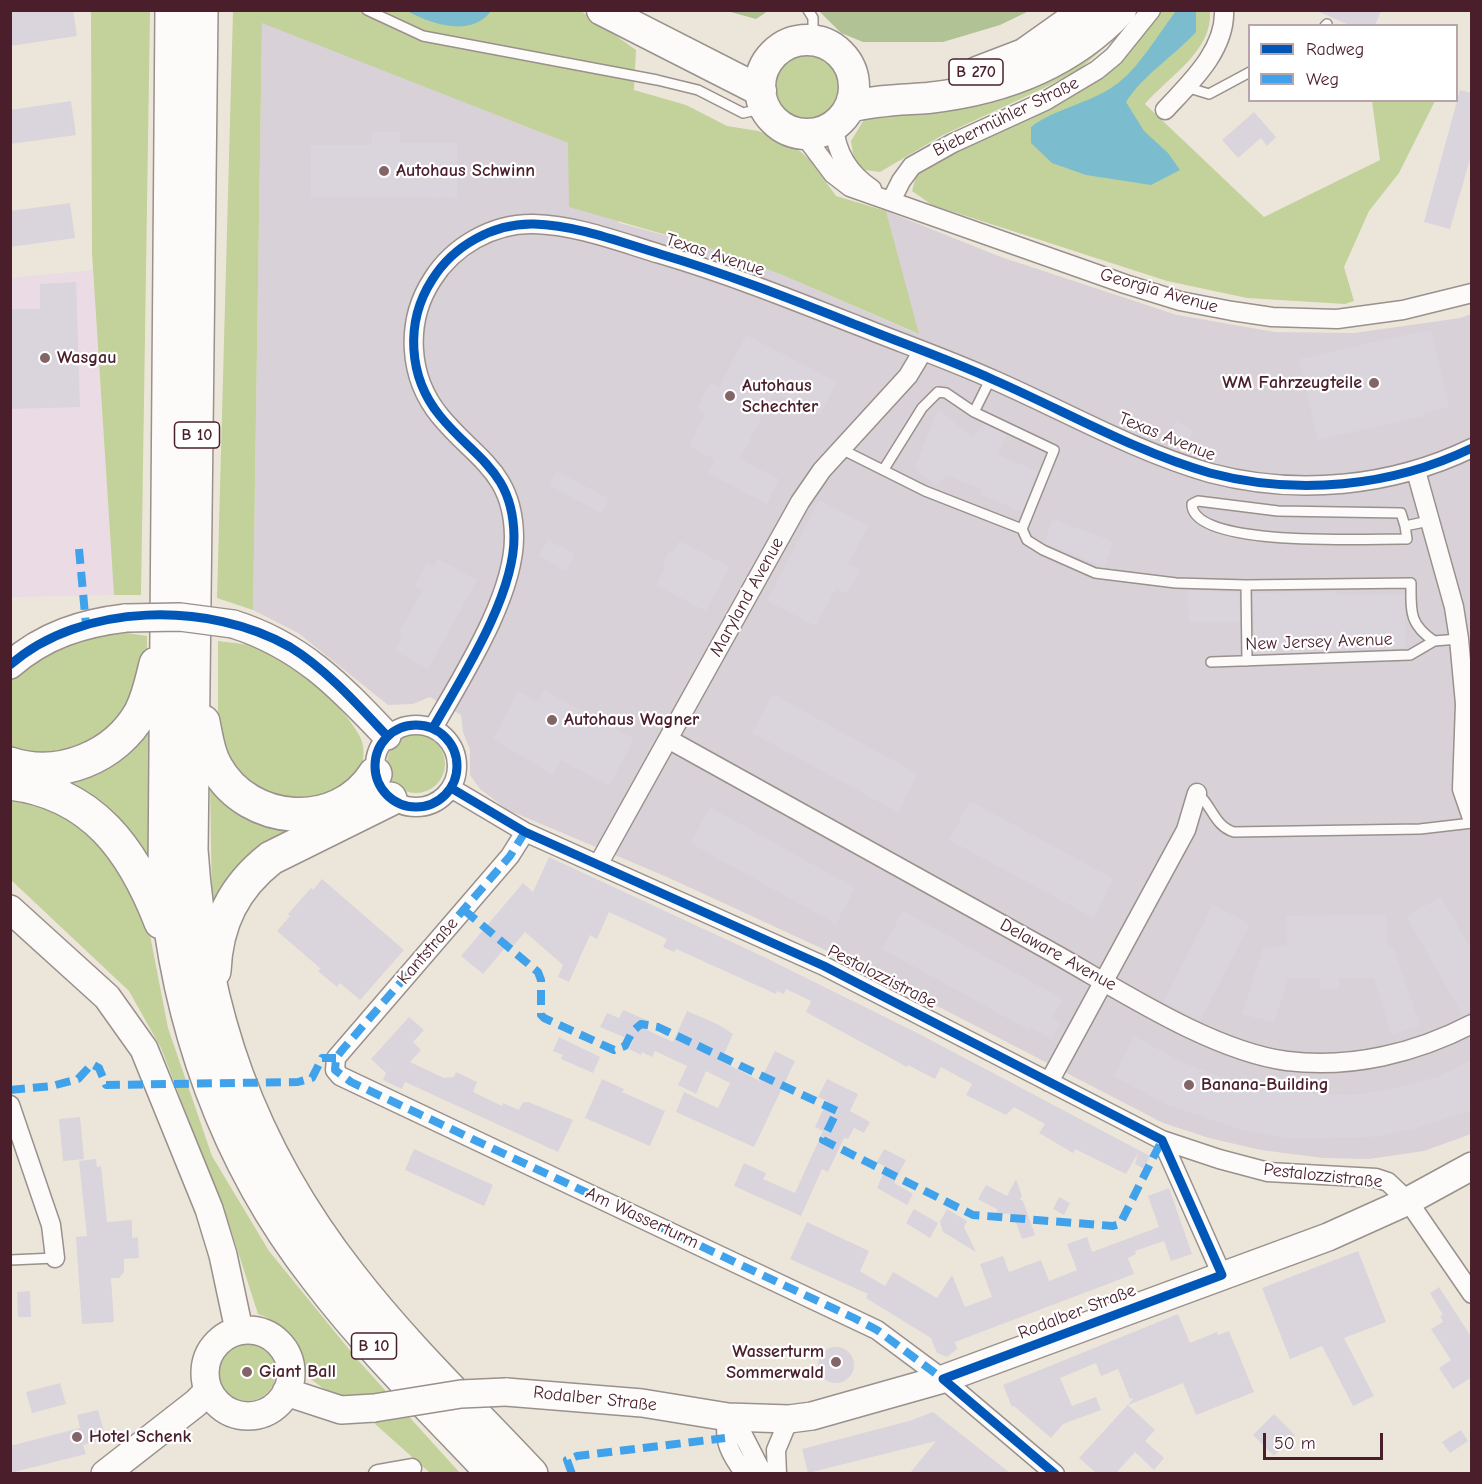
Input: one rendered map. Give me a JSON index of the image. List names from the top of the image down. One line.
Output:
{"streets":{"highway":["B 10"],"main road":["B 270","Rodalber Straße"],"street":["Biebermühler Straße","Texas Avenue","Georgia Avenue","Maryland Avenue","Kantstraße","Delaware Avenue","Pestalozzistraße","Am Wasserturm"],"lane":["New Jersey Avenue"]},"crossings":[["B 270","Georgia Avenue"],["Biebermühler Straße","Georgia Avenue"],["Texas Avenue","Maryland Avenue"],["Texas Avenue","Pestalozzistraße"],["Maryland Avenue","Delaware Avenue"],["Maryland Avenue","Pestalozzistraße"],["Kantstraße","Pestalozzistraße"],["Kantstraße","Am Wasserturm"],["Pestalozzistraße","Rodalber Straße"],["Am Wasserturm","Rodalber Straße"]],"places":["Autohaus Schwinn","Wasgau","WM Fahrzeugteile","Autohaus Schechter","Autohaus Wagner","Banana-Building","Wasserturm Sommerwald","Giant Ball","Hotel Schenk"],"legend":["Radweg","Weg"],"scale_bar":"50 m"}
